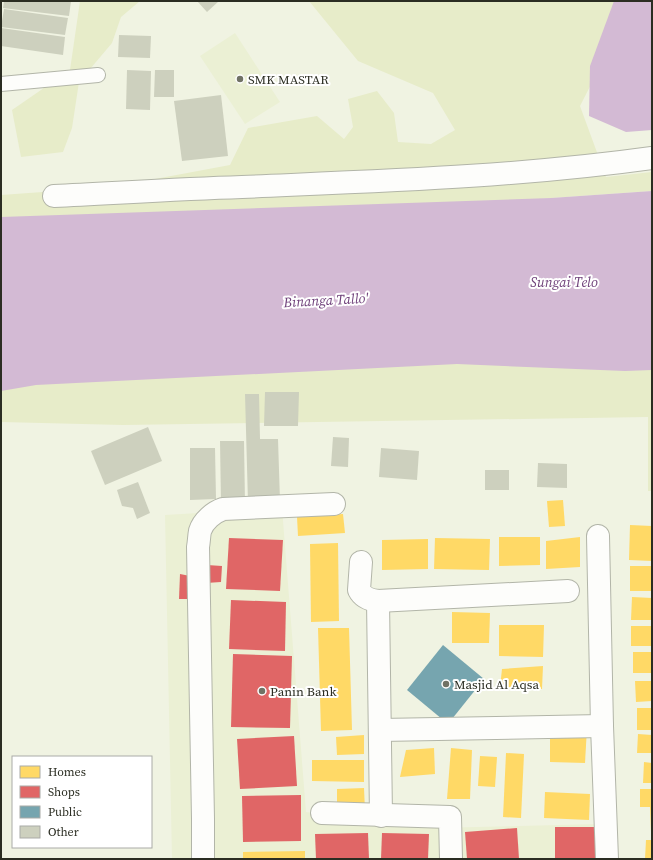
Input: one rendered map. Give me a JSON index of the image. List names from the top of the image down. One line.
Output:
{"water":["Sungai Telo","Binanga Tallo'"],"places":["SMK MASTAR","Masjid Al Aqsa","Panin Bank"],"legend":["Homes","Shops","Public","Other"]}
